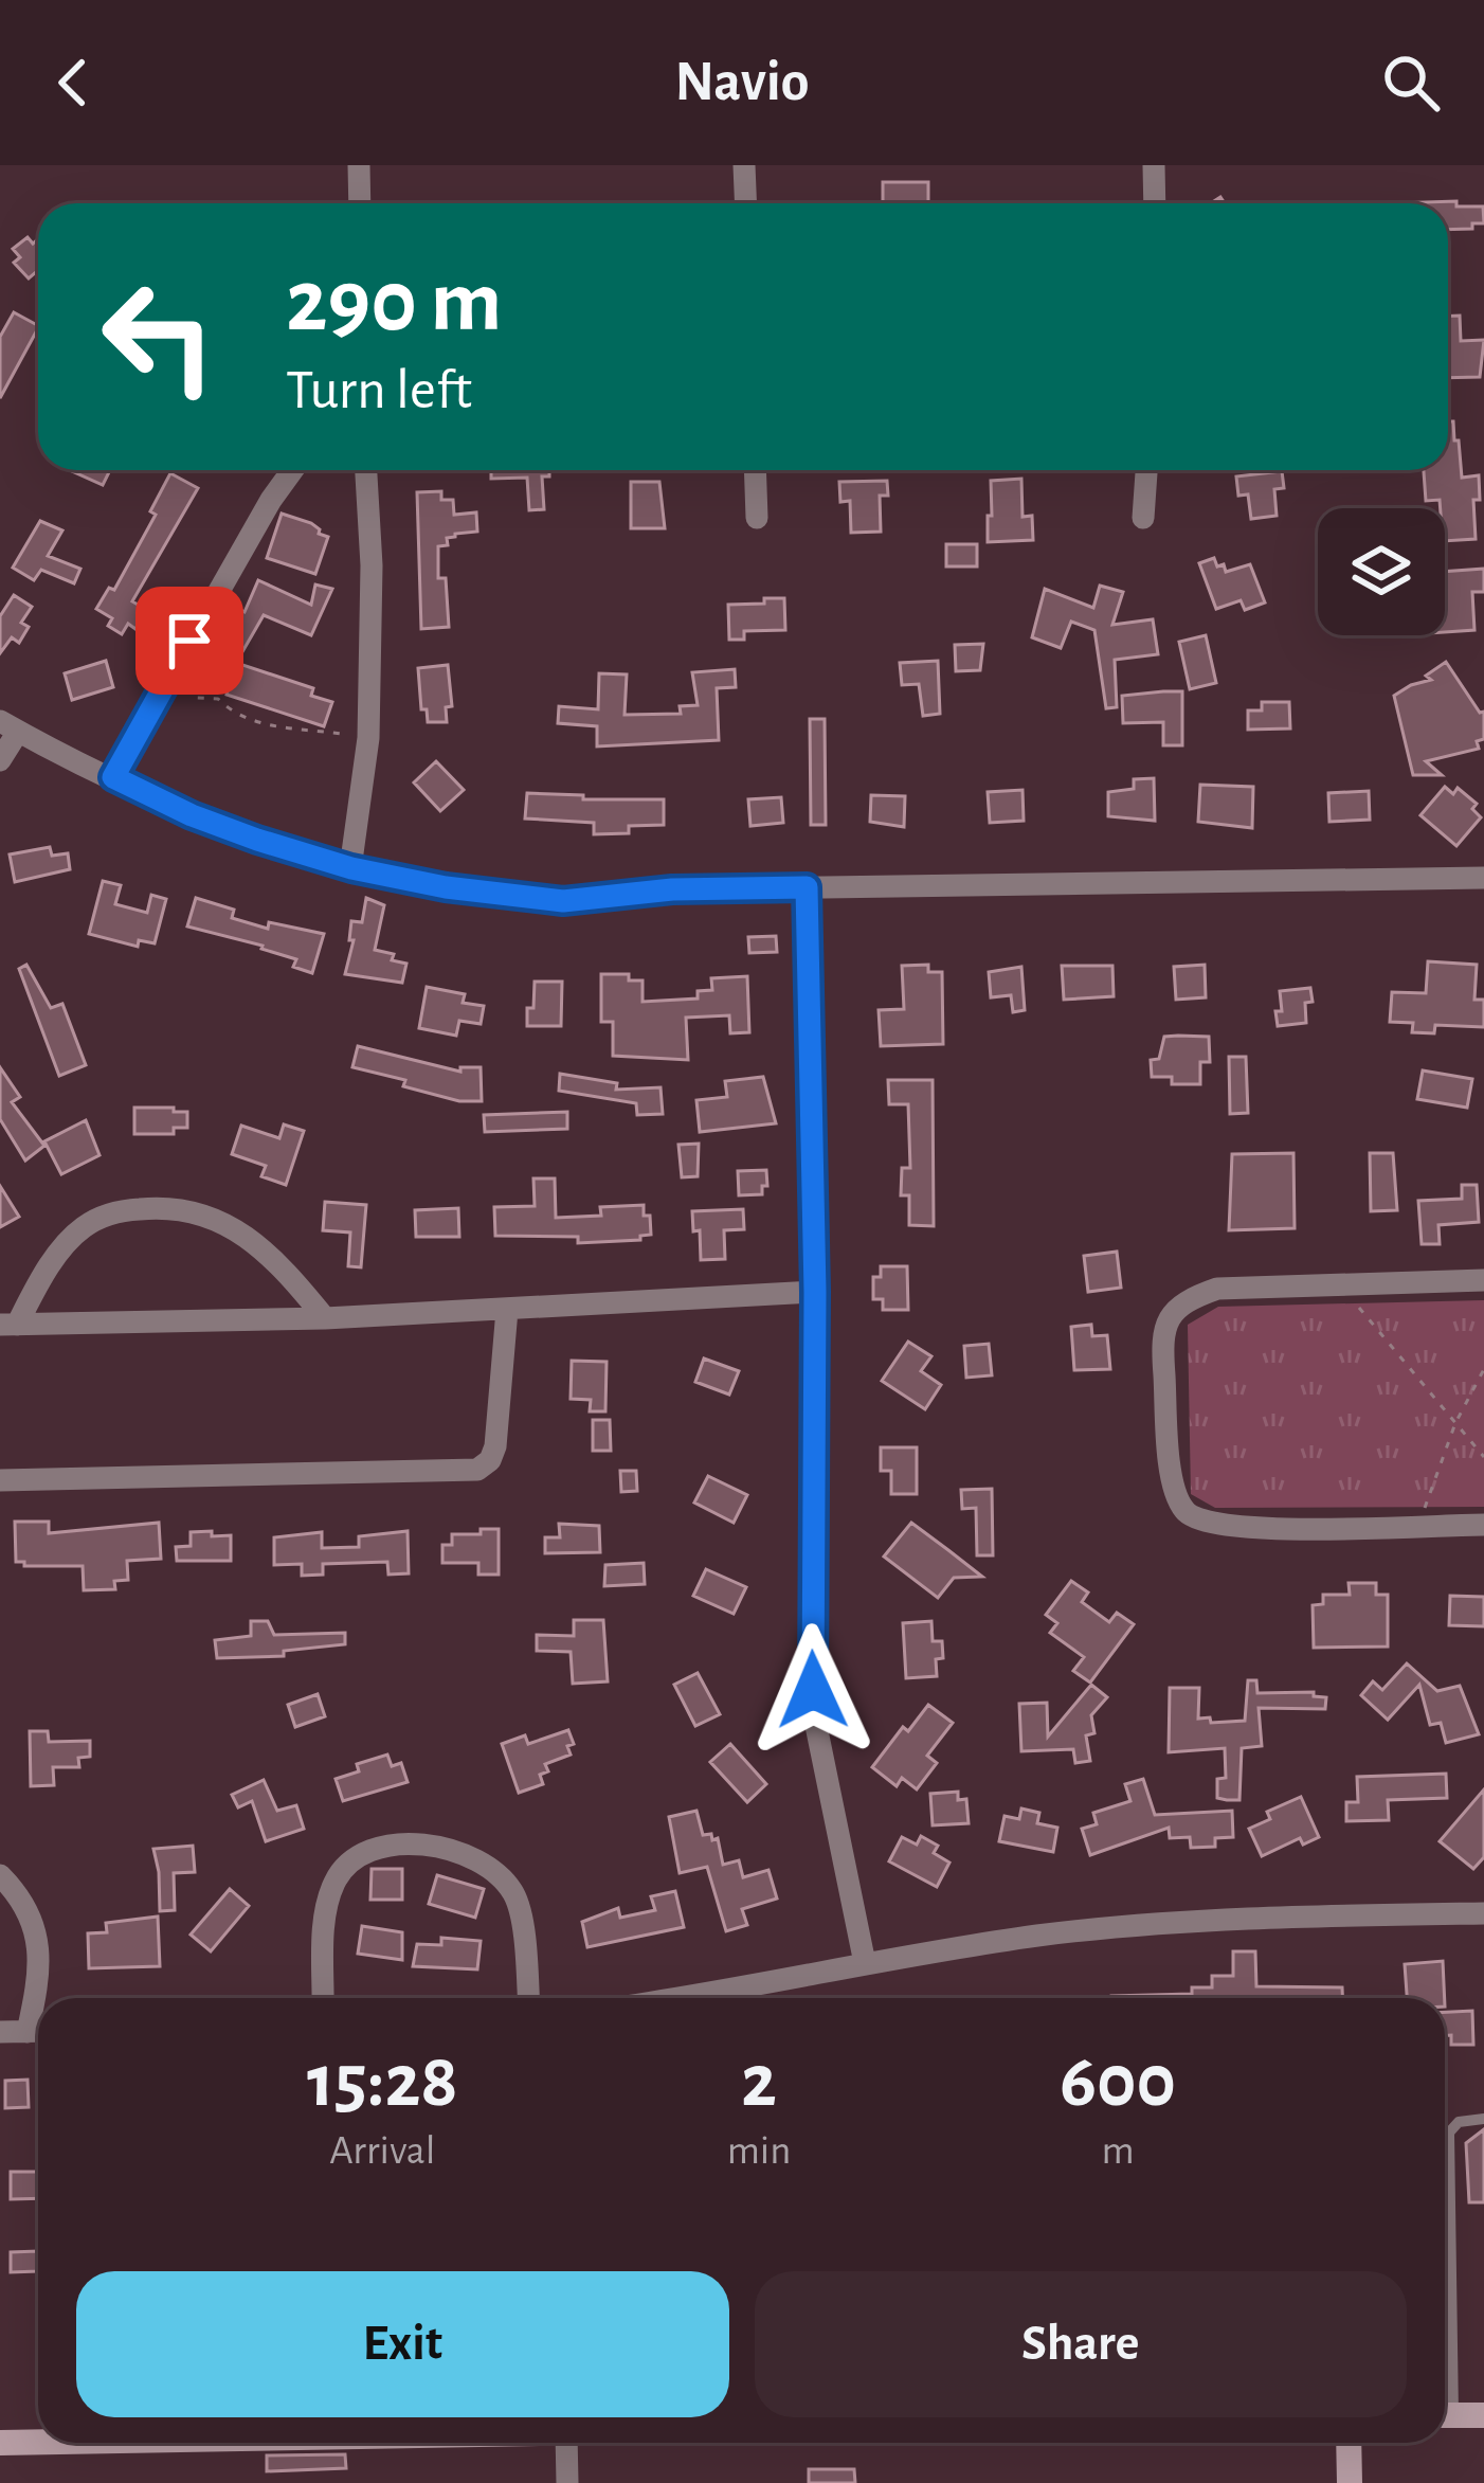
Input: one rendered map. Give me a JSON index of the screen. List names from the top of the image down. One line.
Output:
{"page":{"header":"Navio","turn":["290 m","Turn left"],"eta":["15:28","Arrival","2","min","600","m"],"buttons":["Exit","Share"]}}
